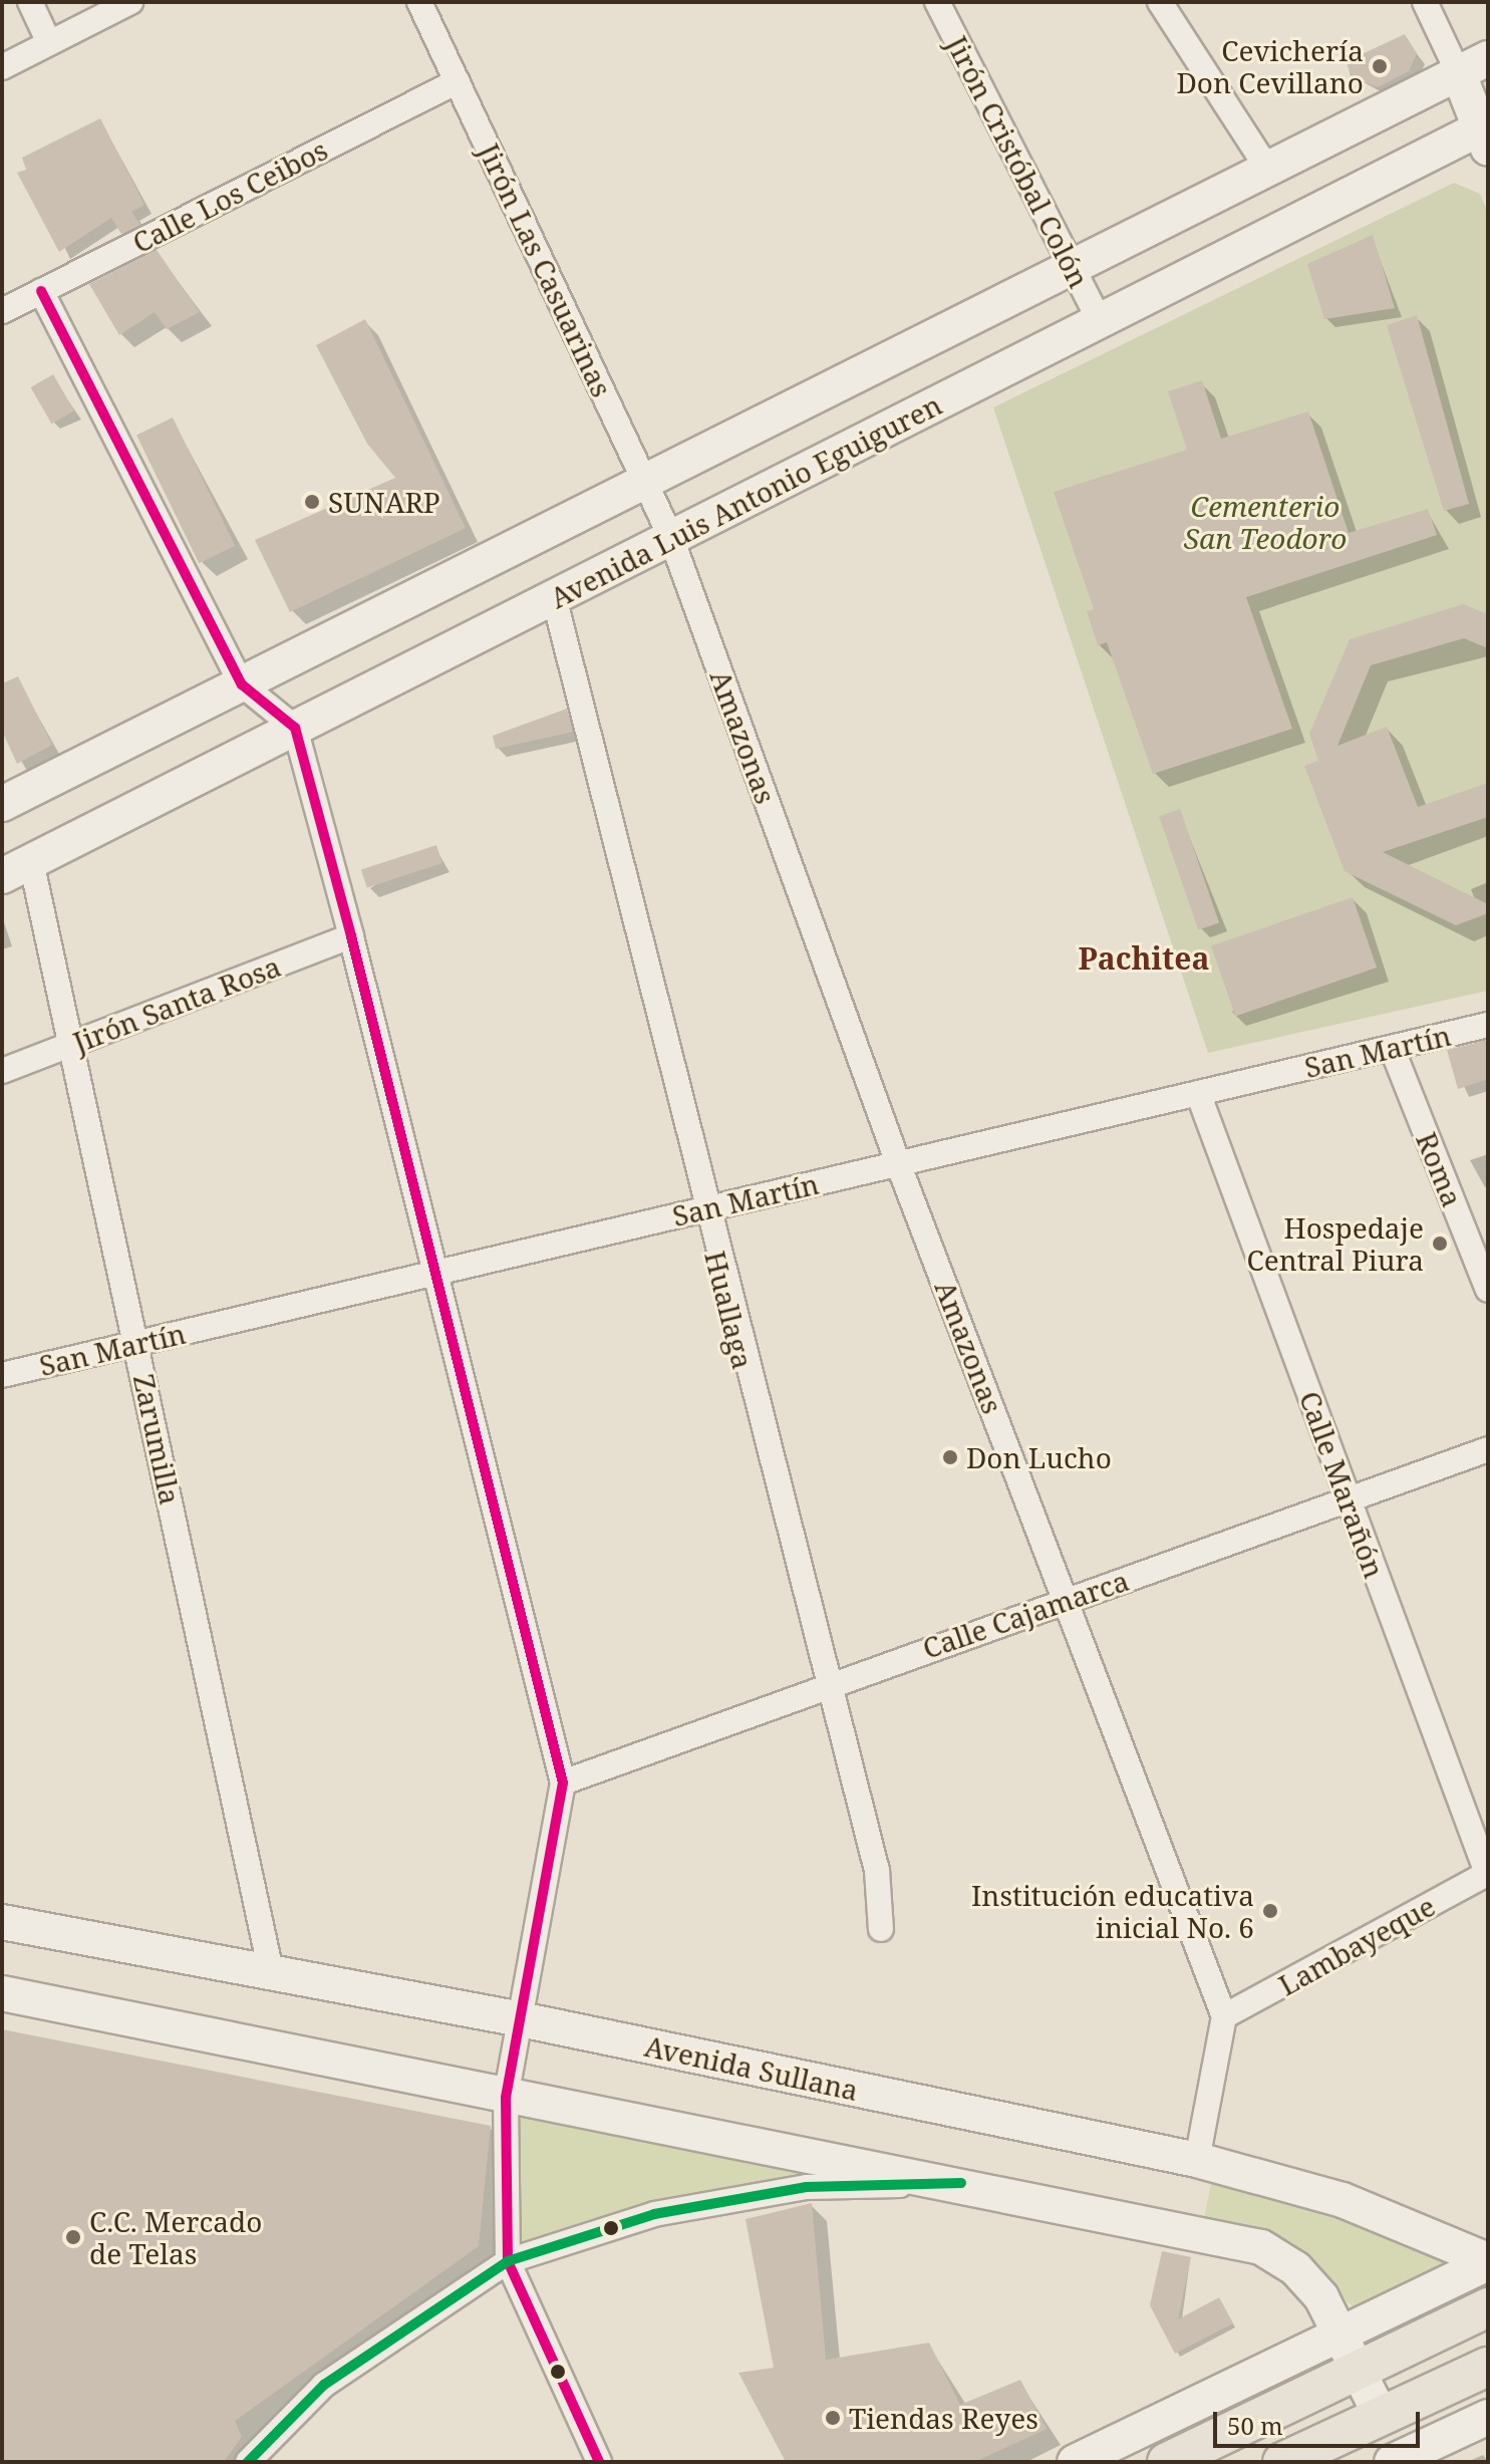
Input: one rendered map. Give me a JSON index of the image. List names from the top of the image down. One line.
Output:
{"streets":{"main road":["Avenida Luis Antonio Eguiguren","Avenida Sullana"],"street":["Jirón Cristóbal Colón","Calle Los Ceibos","Jirón Las Casuarinas","Amazonas","Jirón Santa Rosa","San Martín","Roma","Huallaga","Zarumilla","Calle Marañón","Calle Cajamarca","Lambayeque"]},"crossings":[["Jirón Cristóbal Colón","Avenida Luis Antonio Eguiguren"],["Calle Los Ceibos","Jirón Las Casuarinas"],["Jirón Las Casuarinas","Avenida Luis Antonio Eguiguren"],["Jirón Las Casuarinas","Amazonas"],["Avenida Luis Antonio Eguiguren","Amazonas"],["Avenida Luis Antonio Eguiguren","Huallaga"],["Avenida Luis Antonio Eguiguren","Zarumilla"],["Amazonas","San Martín"],["Amazonas","Calle Cajamarca"],["Amazonas","Lambayeque"],["Jirón Santa Rosa","Zarumilla"],["San Martín","Roma"],["San Martín","Huallaga"],["San Martín","Zarumilla"],["San Martín","Calle Marañón"],["Huallaga","Calle Cajamarca"],["Zarumilla","Avenida Sullana"],["Calle Marañón","Calle Cajamarca"],["Calle Marañón","Lambayeque"]],"districts":["Pachitea"],"parks":["Cementerio San Teodoro"],"places":["Cevichería Don Cevillano","SUNARP","Hospedaje Central Piura","Don Lucho","Institución educativa inicial No. 6","C.C. Mercado de Telas","Tiendas Reyes"],"scale_bar":"50 m"}
